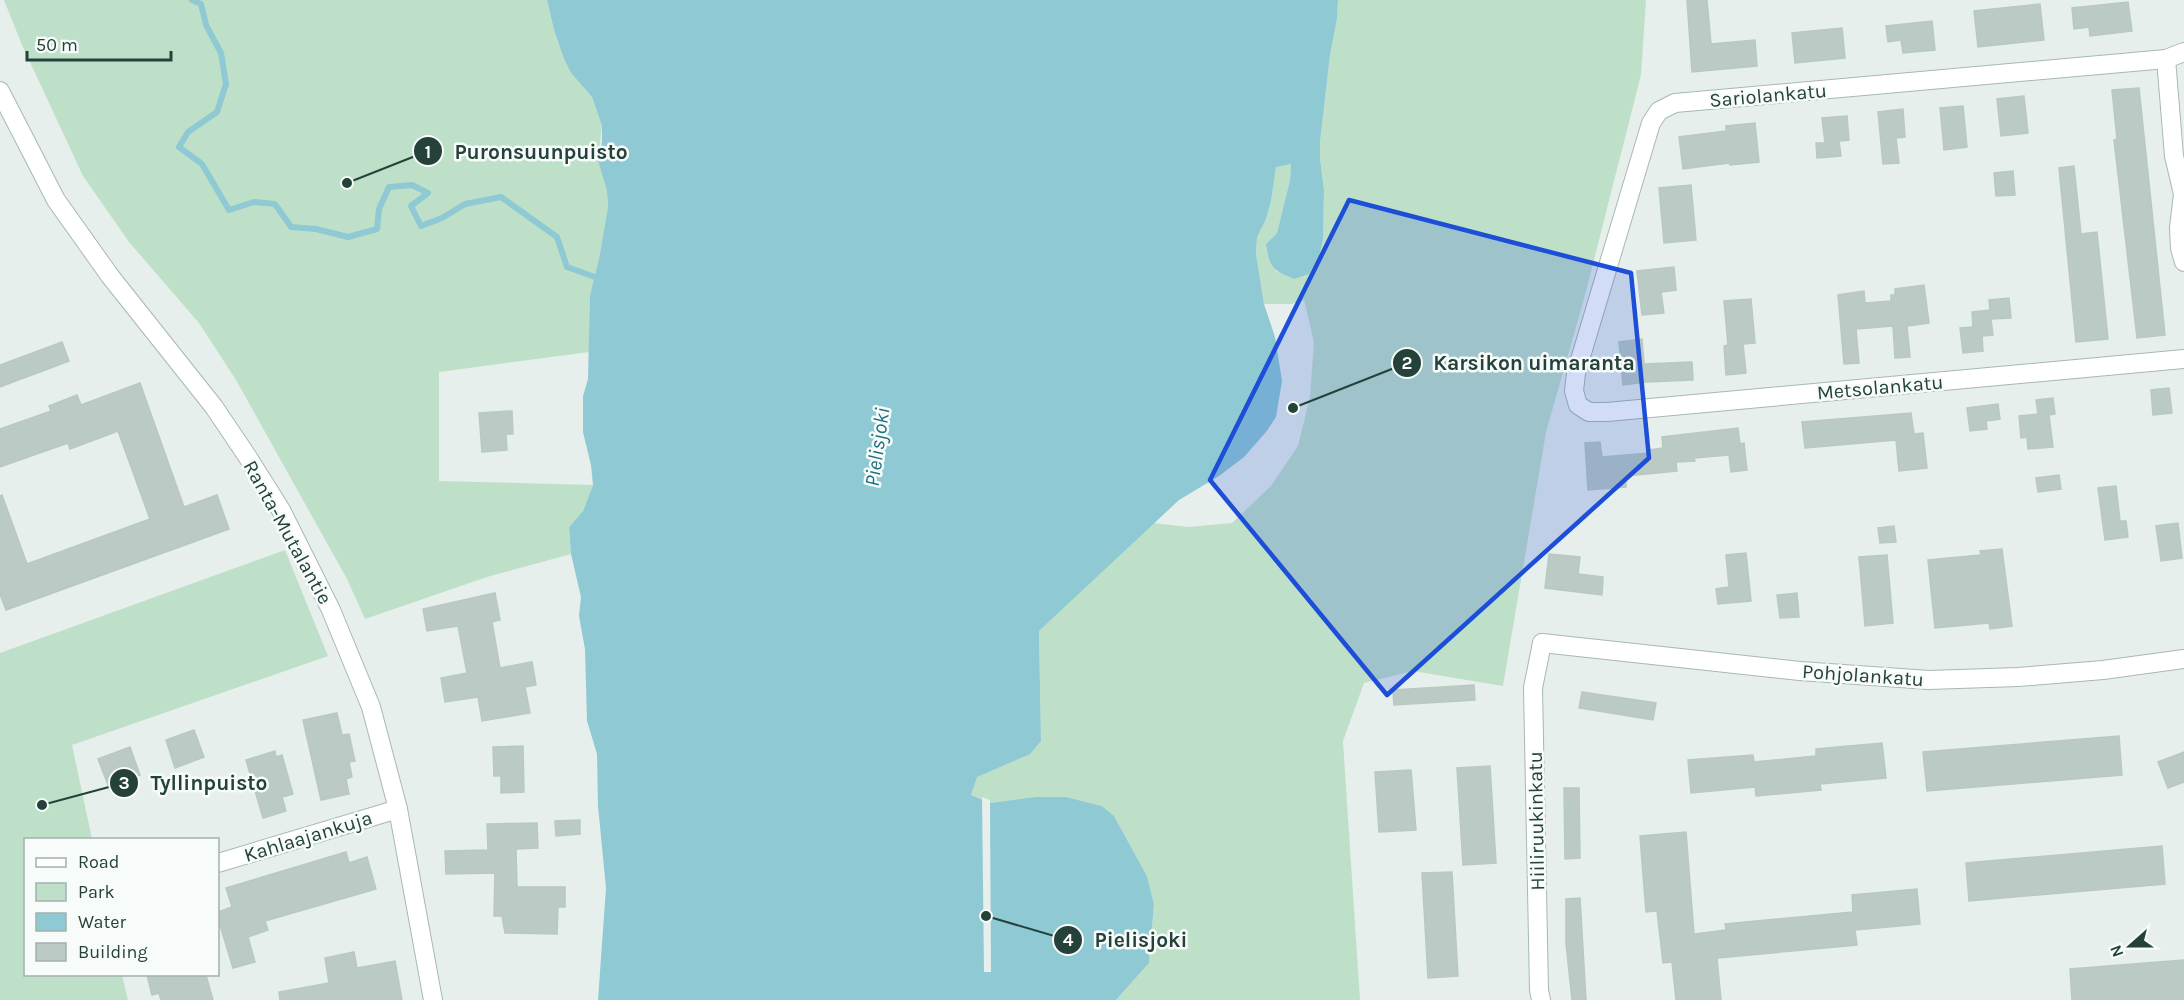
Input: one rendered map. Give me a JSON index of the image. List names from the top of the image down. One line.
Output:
{"streets":{"street":["Sariolankatu","Metsolankatu","Ranta-Mutalantie","Pohjolankatu","Hiiliruukinkatu","Kahlaajankuja"]},"crossings":[["Sariolankatu","Metsolankatu"],["Ranta-Mutalantie","Kahlaajankuja"],["Pohjolankatu","Hiiliruukinkatu"]],"water":["Pielisjoki"],"places":["Puronsuunpuisto","Karsikon uimaranta","Tyllinpuisto","Pielisjoki"],"legend":["Road","Park","Water","Building"],"scale_bar":"50 m","north":"left"}
